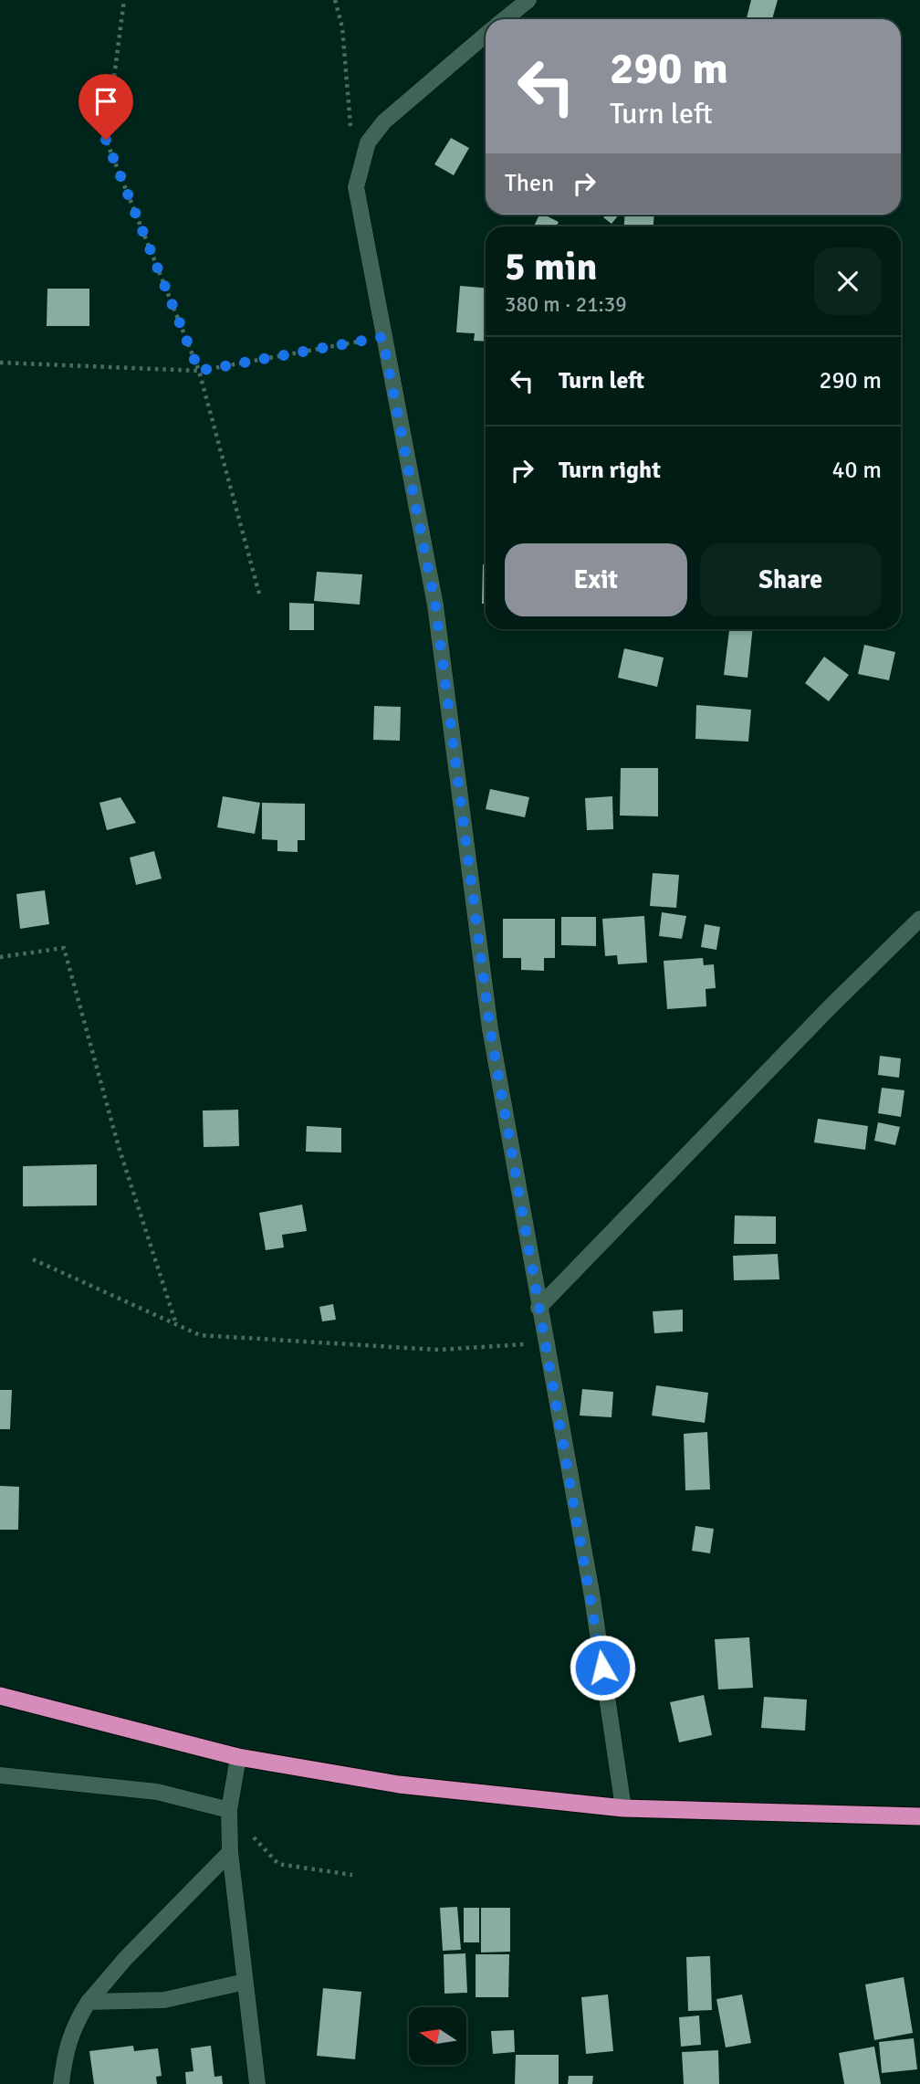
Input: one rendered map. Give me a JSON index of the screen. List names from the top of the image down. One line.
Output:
{"north":"left","page":{"turn":["290 m","Turn left"],"then":"Then","heading":["5 min","380 m · 21:39"],"list":[{"name":"Turn left","value":"290 m"},{"name":"Turn right","value":"40 m"}],"buttons":["Exit","Share"]}}
